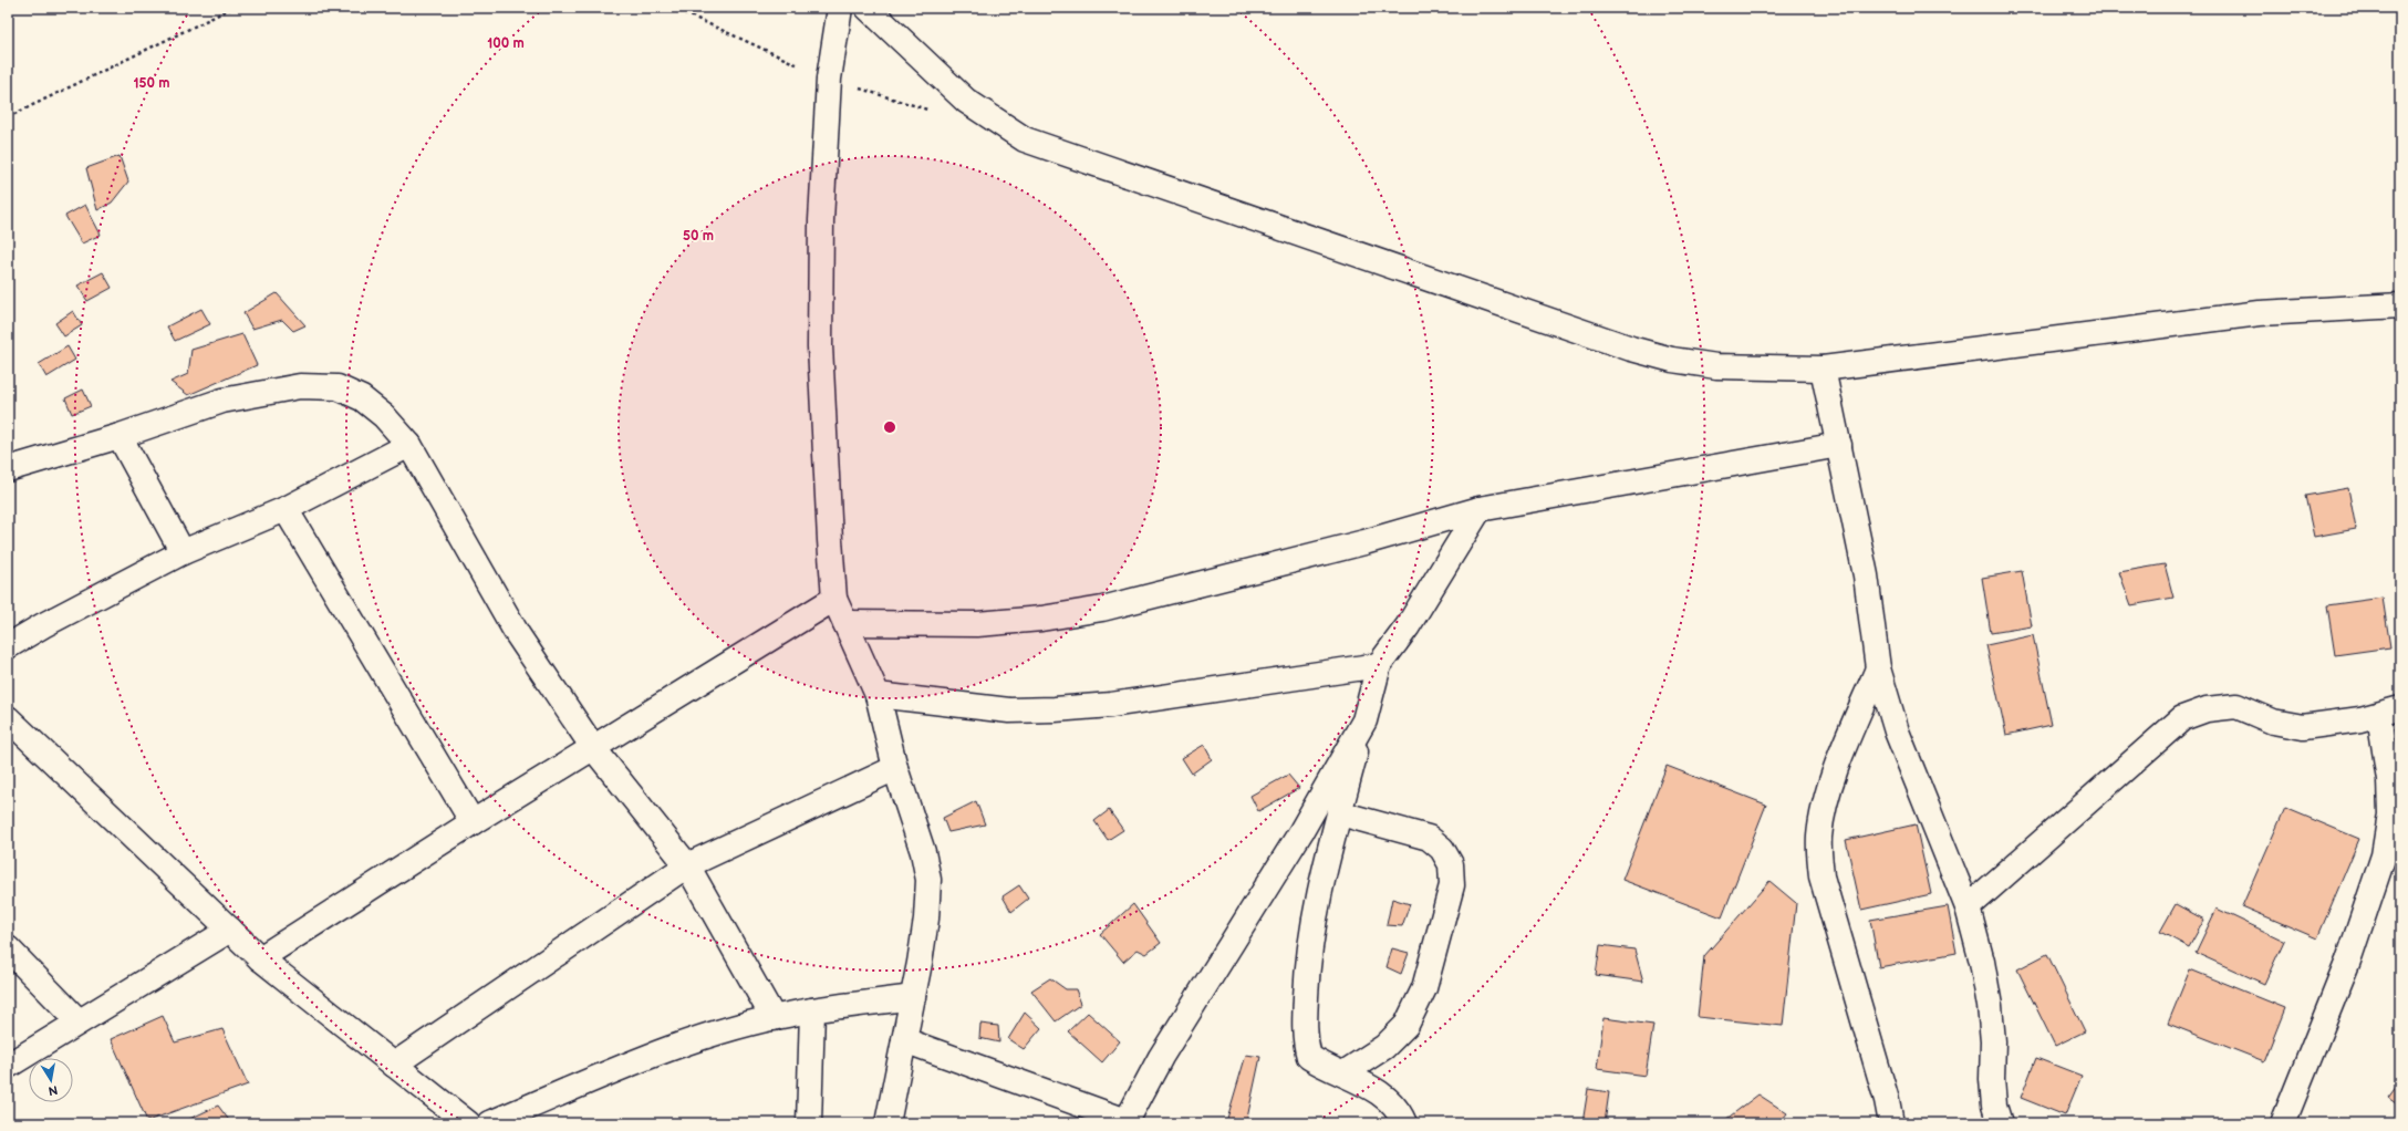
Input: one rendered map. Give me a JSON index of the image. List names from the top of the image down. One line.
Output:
{"north":"bottom","rings":["100 m","150 m","50 m"]}
